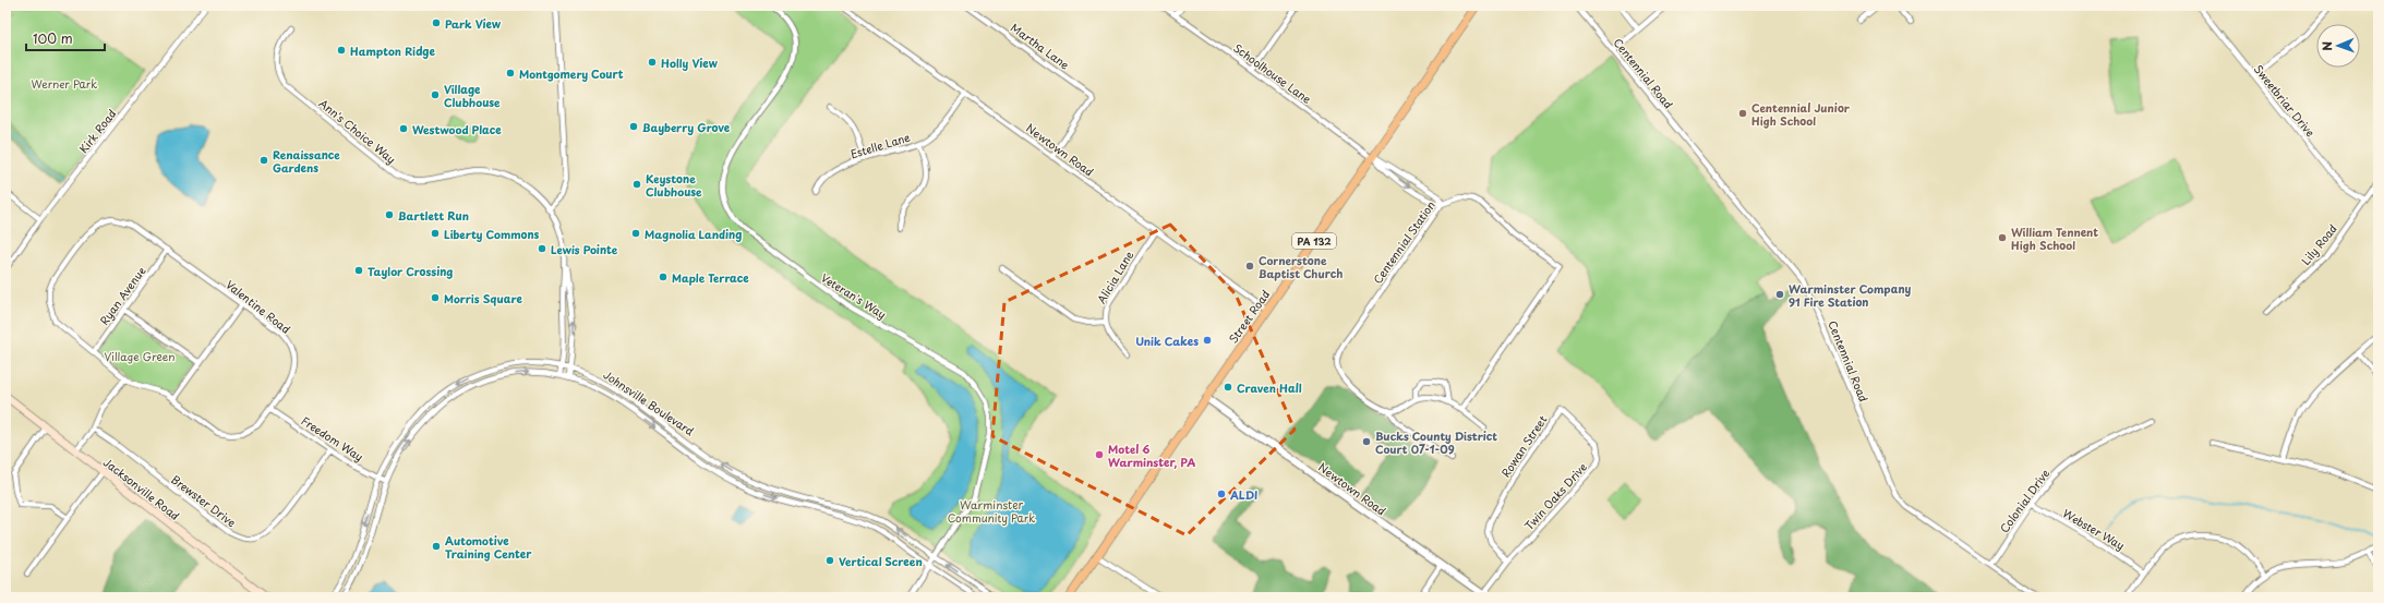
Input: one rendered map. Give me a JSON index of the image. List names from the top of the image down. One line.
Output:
{"streets":{"main road":["PA 132","Street Road","Jacksonville Road"],"street":["Martha Lane","Schoolhouse Lane","Centennial Road","Sweetbriar Drive","Kirk Road","Ann's Choice Way","Estelle Lane","Newtown Road","Centennial Station","Lily Road","Alicia Lane","Ryan Avenue","Veteran's Way","Valentine Road","Johnsville Boulevard","Freedom Way","Rowan Street","Twin Oaks Drive","Brewster Drive","Colonial Drive","Webster Way"]},"crossings":[["Martha Lane","Newtown Road"],["Schoolhouse Lane","Street Road"],["Centennial Road","Colonial Drive"],["Sweetbriar Drive","Lily Road"],["Ann's Choice Way","Johnsville Boulevard"],["Estelle Lane","Newtown Road"],["Newtown Road","Alicia Lane"],["Newtown Road","Street Road"],["Newtown Road","Twin Oaks Drive"],["Ryan Avenue","Valentine Road"],["Veteran's Way","Johnsville Boulevard"],["Valentine Road","Freedom Way"],["Johnsville Boulevard","Freedom Way"],["Freedom Way","Brewster Drive"],["Rowan Street","Twin Oaks Drive"],["Colonial Drive","Webster Way"]],"parks":["Werner Park","Village Green","Warminster Community Park"],"places":["Park View","Hampton Ridge","Holly View","Montgomery Court","Village Clubhouse","Centennial Junior High School","Bayberry Grove","Westwood Place","Renaissance Gardens","Keystone Clubhouse","Bartlett Run","Liberty Commons","Magnolia Landing","William Tennent High School","Lewis Pointe","Cornerstone Baptist Church","Taylor Crossing","Maple Terrace","Warminster Company 91 Fire Station","Morris Square","Unik Cakes","Craven Hall","Bucks County District Court 07-1-09","Motel 6 Warminster, PA","ALDI","Automotive Training Center","Vertical Screen"],"scale_bar":"100 m","north":"left"}
